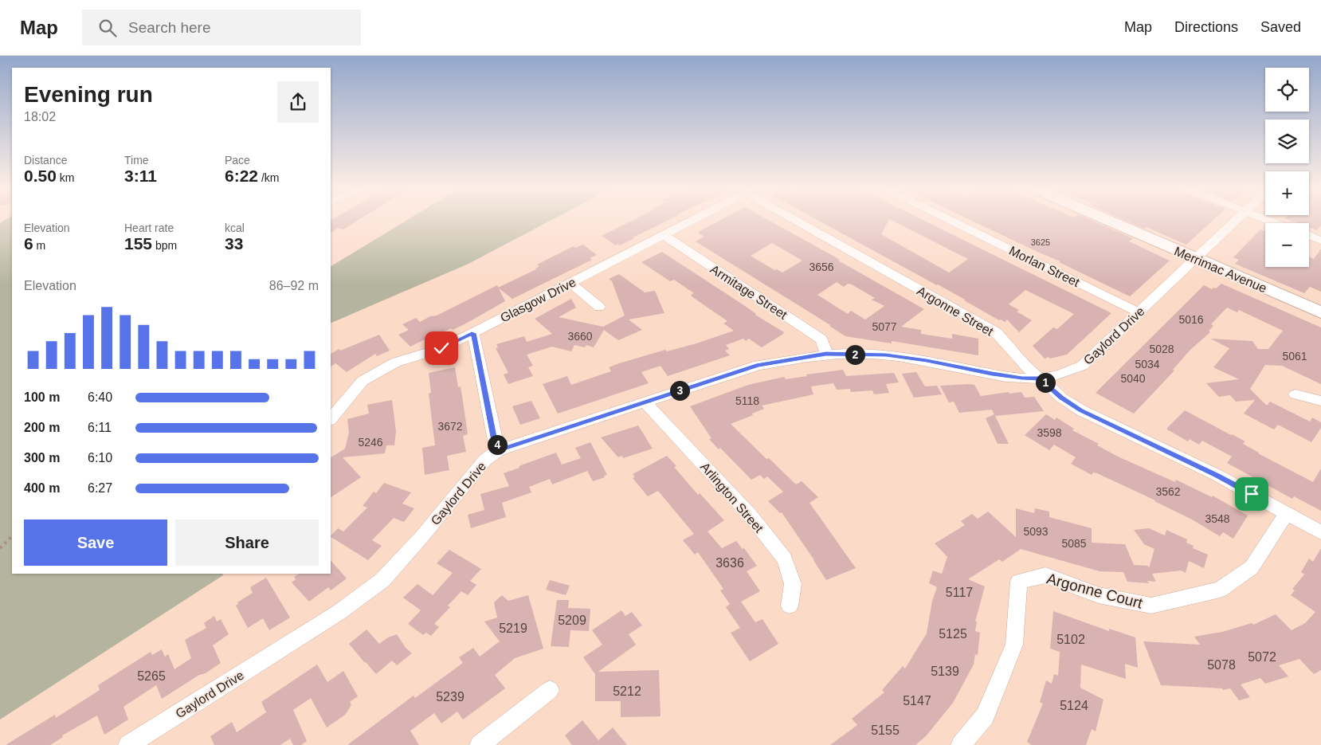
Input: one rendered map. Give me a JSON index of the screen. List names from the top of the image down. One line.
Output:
{"streets":{"street":["Morlan Street","Merrimac Avenue","Armitage Street","Glasgow Drive","Argonne Street","Gaylord Drive","Arlington Street","Argonne Court"]},"crossings":[["Morlan Street","Gaylord Drive"],["Merrimac Avenue","Gaylord Drive"],["Armitage Street","Glasgow Drive"],["Armitage Street","Gaylord Drive"],["Argonne Street","Gaylord Drive"],["Argonne Street","Argonne Court"],["Gaylord Drive","Arlington Street"]],"house_numbers":["3625","3656","5016","5077","3660","5028","5061","5034","5040","5118","3672","3598","5246","3562","3548","5093","5085","3636","5117","5209","5219","5125","5102","5072","5078","5139","5265","5212","5239","5147","5124","5155"],"page":{"header":"Map","search":"Search here","nav":["Map","Directions","Saved"],"map_buttons":["+","−"],"heading":["Evening run","18:02"],"stats":[["Distance","0.50 km"],["Time","3:11"],["Pace","6:22 /km"],["Elevation","6 m"],["Heart rate","155 bpm"],["kcal","33"]],"chart":["Elevation","86–92 m"],"pins":["2","1","3","4"],"list":[{"name":"100 m","note":"6:40"},{"name":"200 m","note":"6:11"},{"name":"300 m","note":"6:10"},{"name":"400 m","note":"6:27"}],"buttons":["Save","Share"]}}
